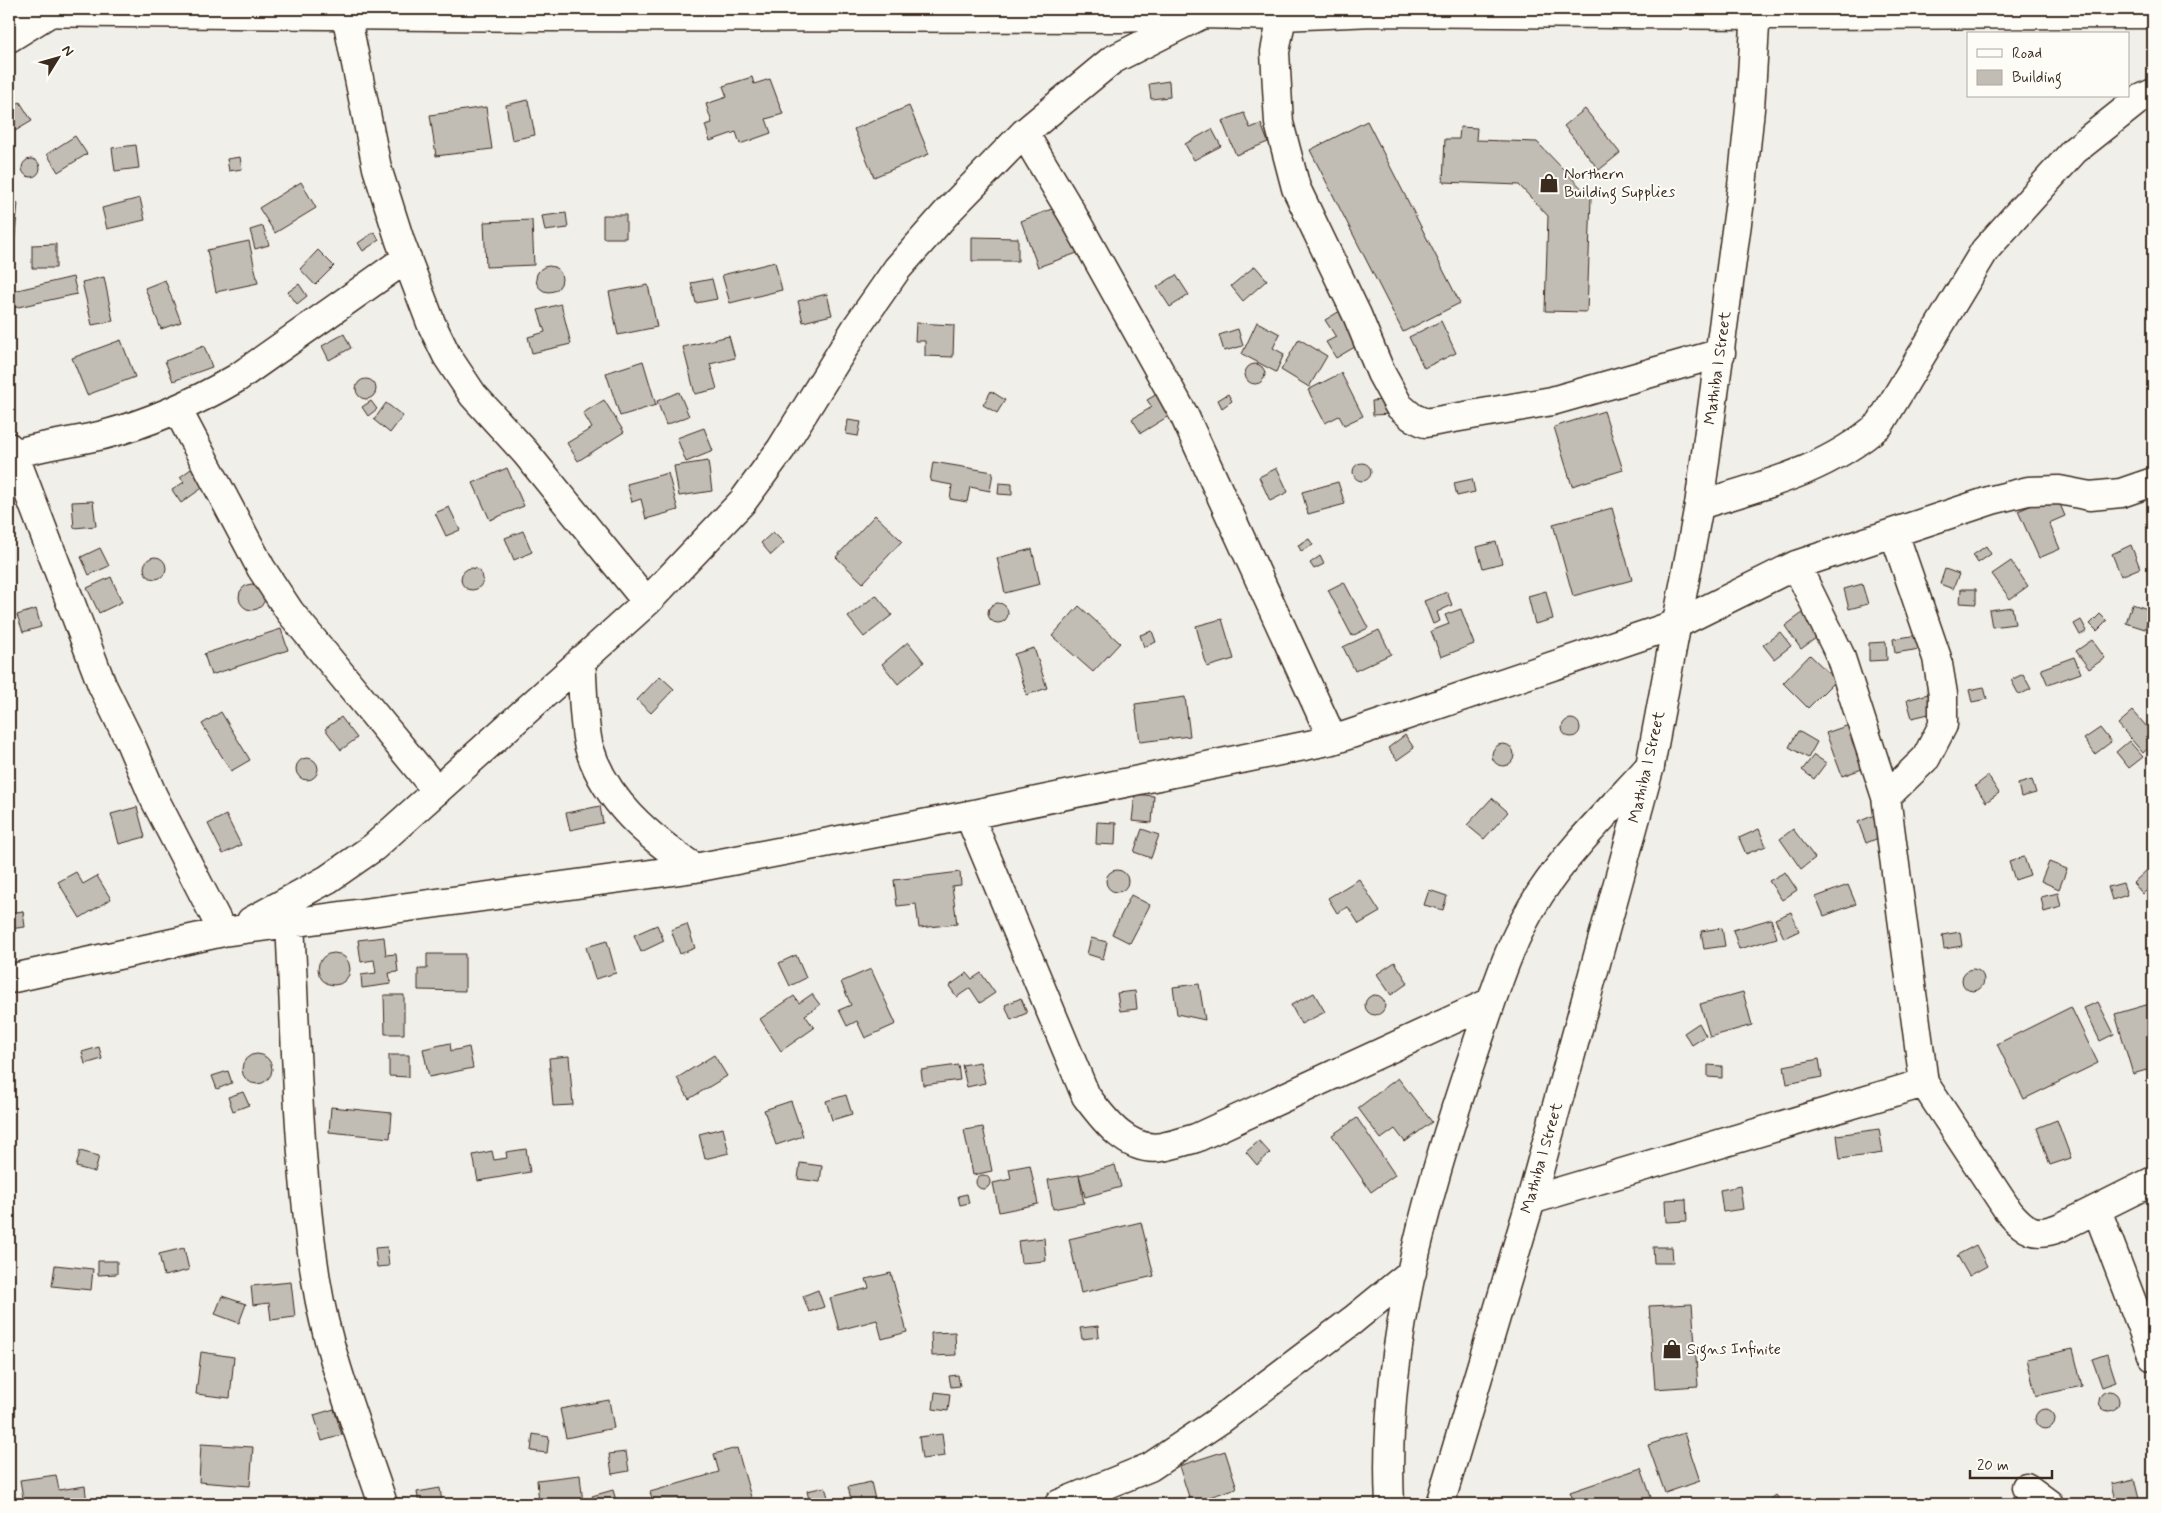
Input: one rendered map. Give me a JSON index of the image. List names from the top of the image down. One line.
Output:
{"streets":{"main road":["Mathiba I Street"]},"places":{"shop":["Northern Building Supplies","Signs Infinite"]},"legend":["Road","Building"],"scale_bar":"20 m","north":"top right"}
